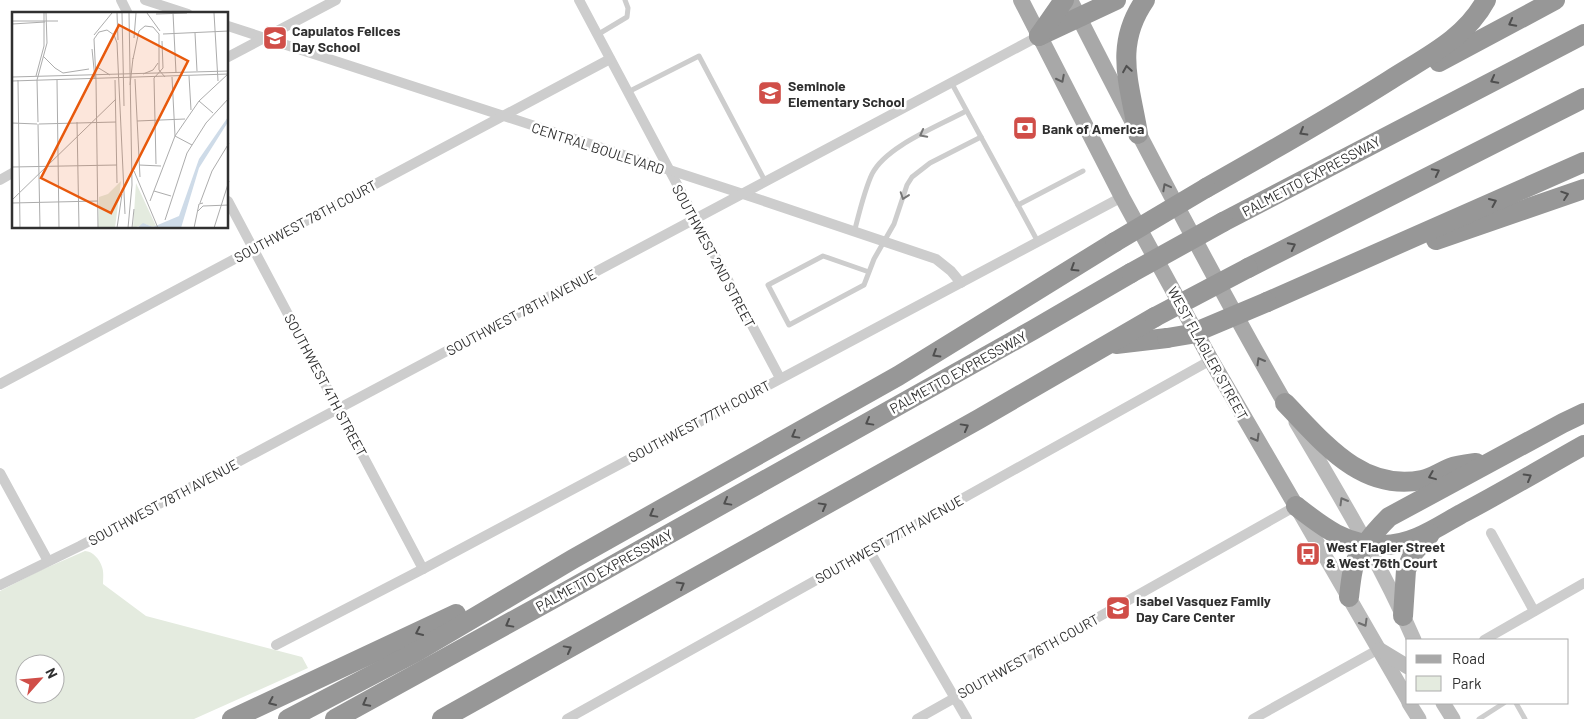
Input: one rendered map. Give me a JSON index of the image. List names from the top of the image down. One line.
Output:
{"streets":{"highway":["PALMETTO EXPRESSWAY"],"main road":["WEST FLAGLER STREET"],"street":["CENTRAL BOULEVARD","SOUTHWEST 78TH COURT","SOUTHWEST 2ND STREET","SOUTHWEST 78TH AVENUE","SOUTHWEST 4TH STREET","SOUTHWEST 77TH COURT","SOUTHWEST 77TH AVENUE","SOUTHWEST 76TH COURT"]},"crossings":[["CENTRAL BOULEVARD","SOUTHWEST 78TH COURT"],["CENTRAL BOULEVARD","SOUTHWEST 2ND STREET"],["CENTRAL BOULEVARD","SOUTHWEST 78TH AVENUE"],["CENTRAL BOULEVARD","SOUTHWEST 77TH COURT"],["SOUTHWEST 78TH COURT","SOUTHWEST 2ND STREET"],["SOUTHWEST 78TH COURT","SOUTHWEST 4TH STREET"],["SOUTHWEST 2ND STREET","SOUTHWEST 78TH AVENUE"],["SOUTHWEST 2ND STREET","SOUTHWEST 77TH COURT"],["SOUTHWEST 78TH AVENUE","WEST FLAGLER STREET"],["SOUTHWEST 78TH AVENUE","SOUTHWEST 4TH STREET"],["WEST FLAGLER STREET","SOUTHWEST 77TH COURT"],["WEST FLAGLER STREET","SOUTHWEST 77TH AVENUE"],["WEST FLAGLER STREET","SOUTHWEST 76TH COURT"],["SOUTHWEST 4TH STREET","SOUTHWEST 77TH COURT"]],"places":{"school or university":["Capulatos Felices Day School","Seminole Elementary School","Isabel Vasquez Family Day Care Center"],"bank":["Bank of America"],"bus stop":["West Flagler Street & West 76th Court"]},"legend":["Road","Park"],"north":"top right"}
